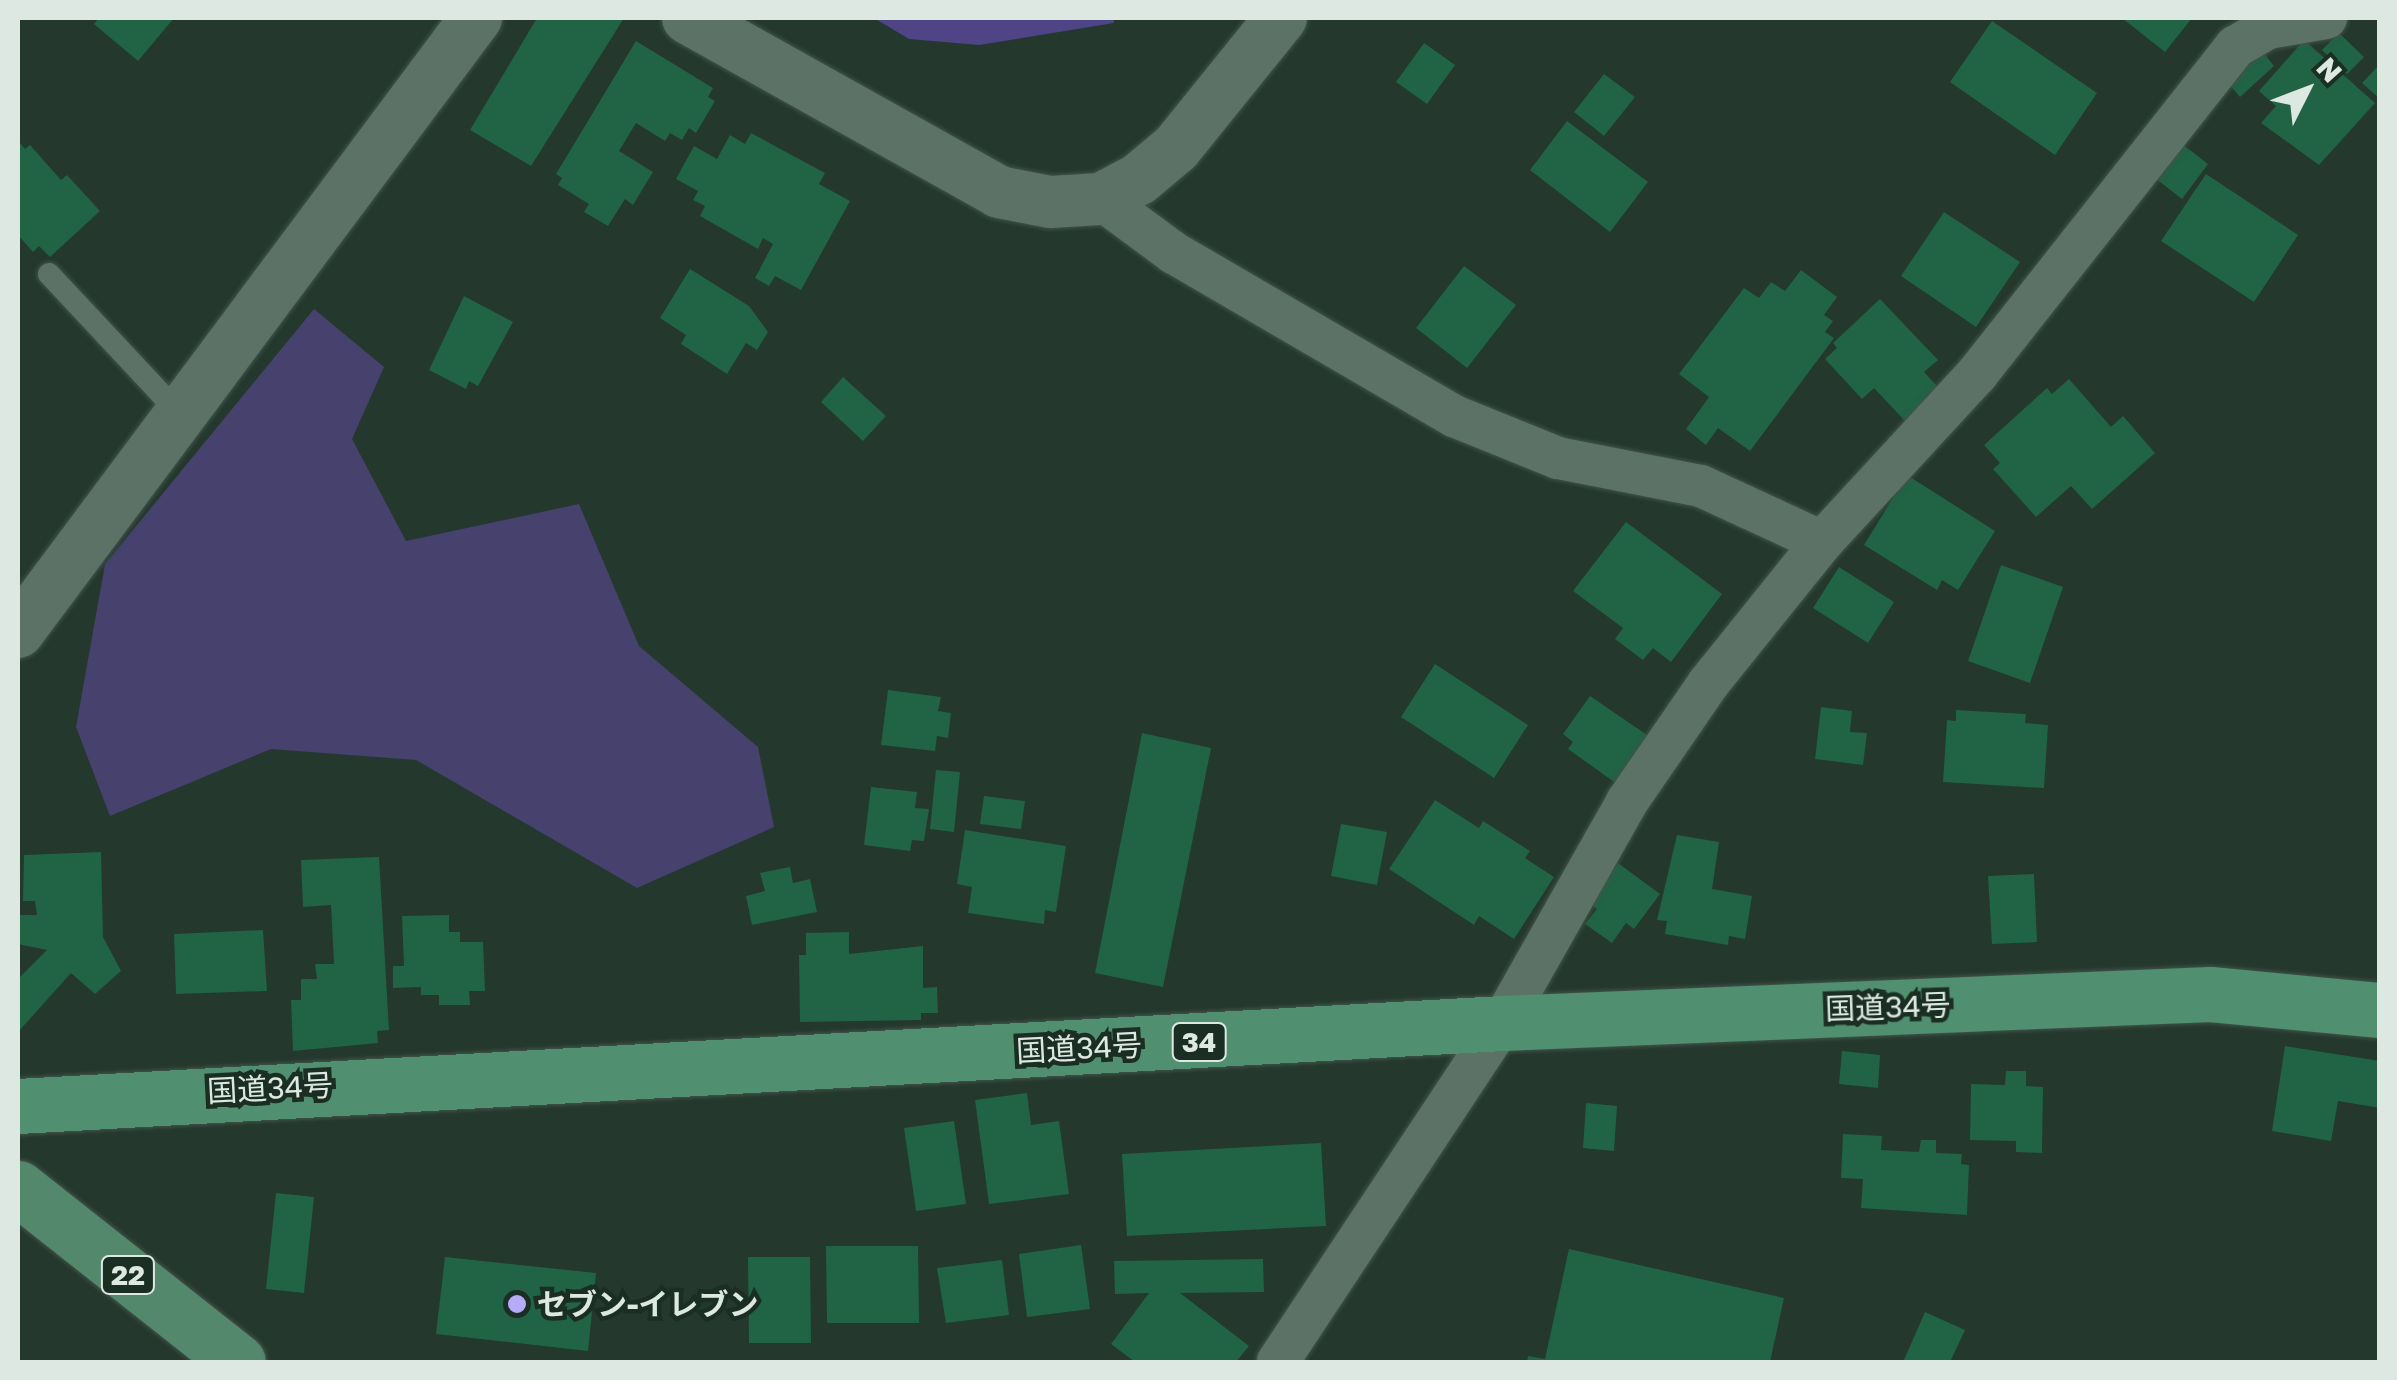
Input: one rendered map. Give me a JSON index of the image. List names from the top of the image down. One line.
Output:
{"streets":{"highway":["国道34号","34"],"main road":["22"]},"places":["セブン-イレブン"],"north":"top right"}
